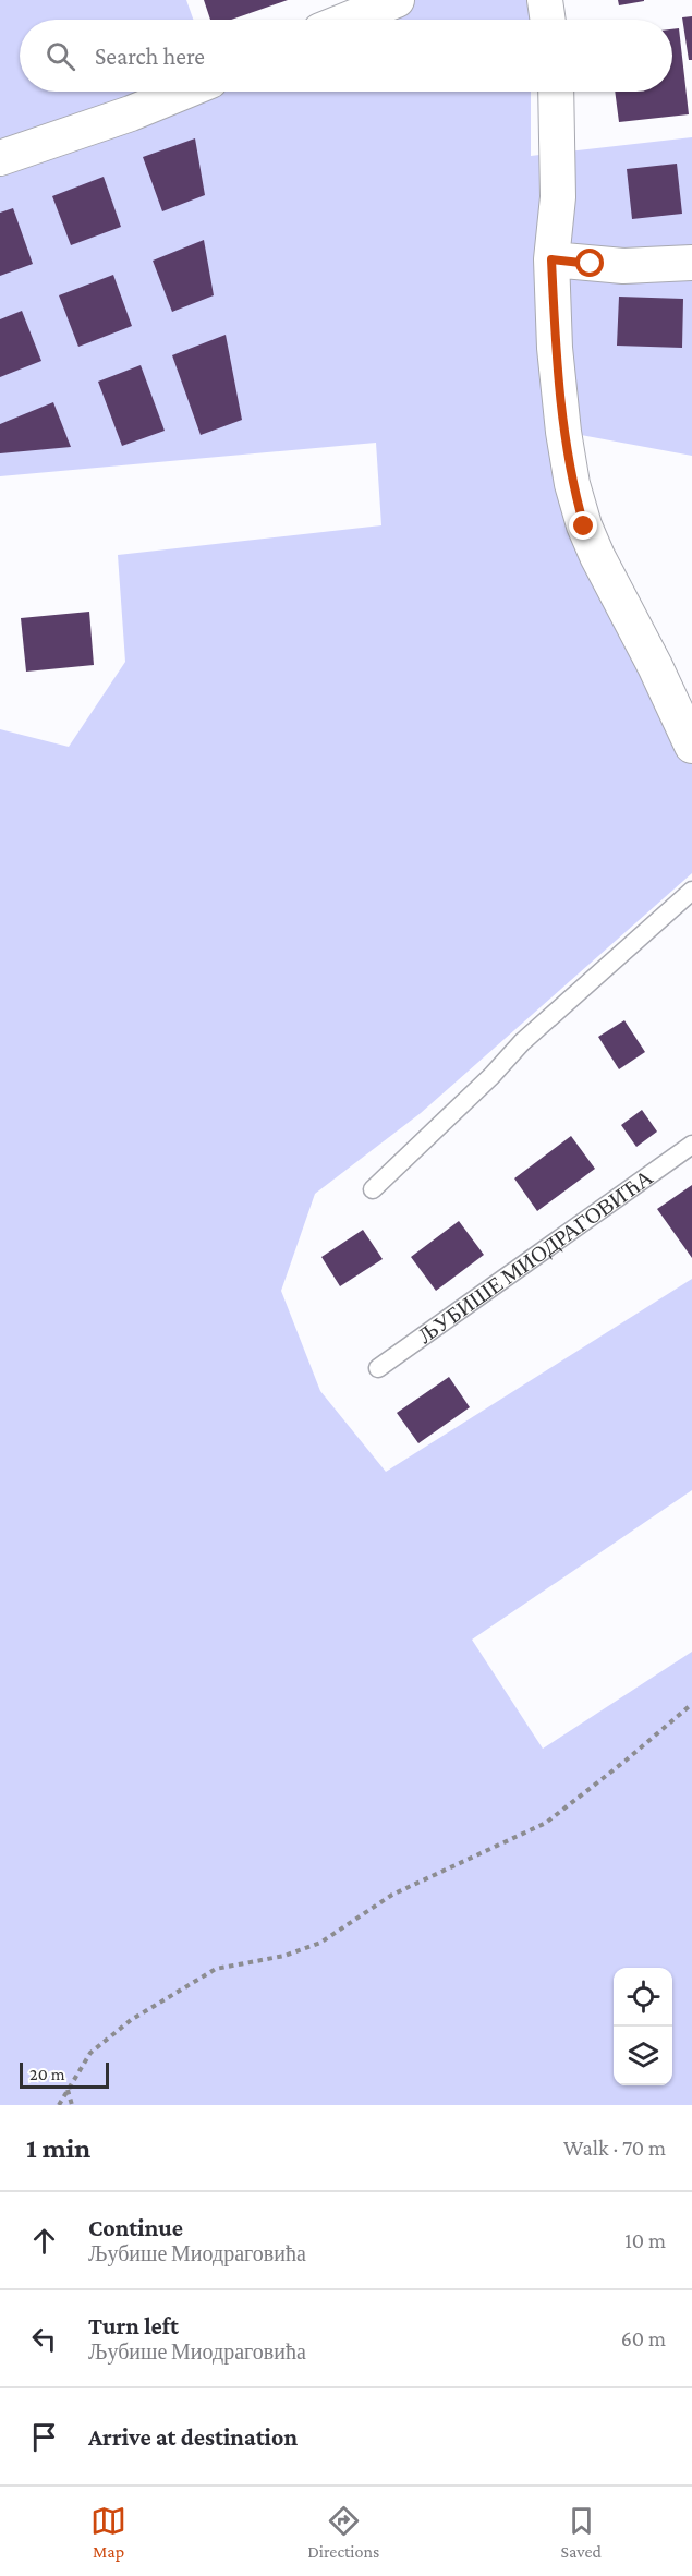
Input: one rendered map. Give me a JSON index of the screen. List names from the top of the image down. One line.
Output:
{"streets":{"lane":["ЉУБИШЕ МИОДРАГОВИЋА"]},"scale_bar":"20 m","page":{"search":"Search here","scale":"20 m","heading":["1 min","Walk · 70 m"],"list":[["Continue","Љубише Миодраговића","10 m"],["Turn left","Љубише Миодраговића","60 m"],"Arrive at destination"],"nav":["Map","Directions","Saved"]}}
